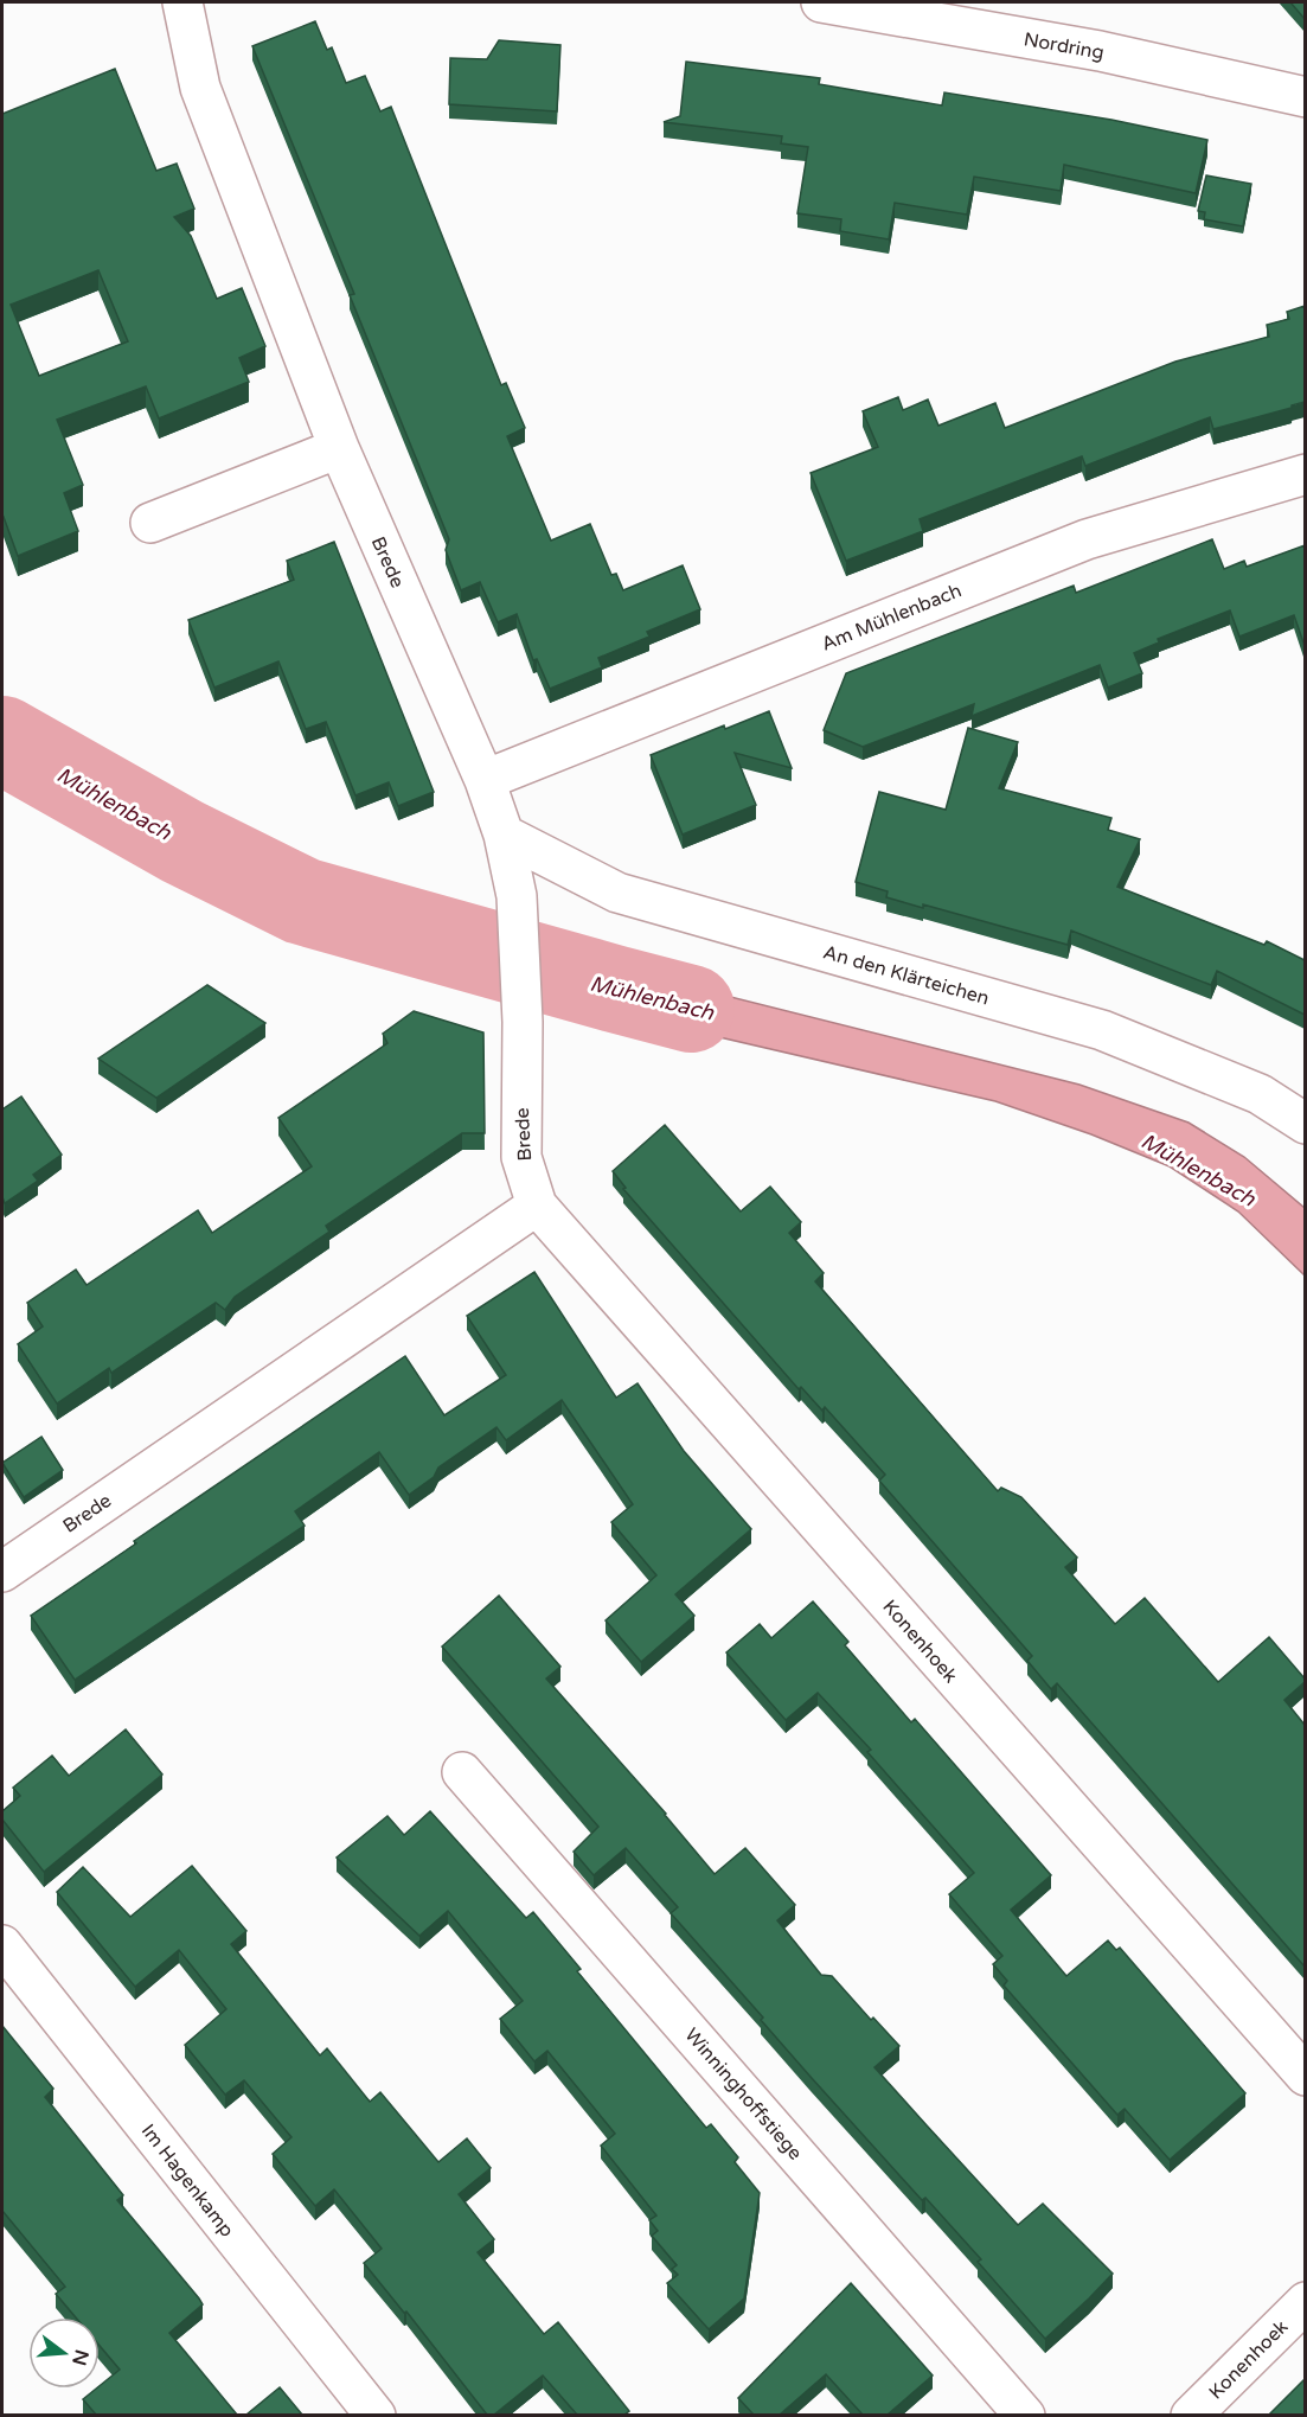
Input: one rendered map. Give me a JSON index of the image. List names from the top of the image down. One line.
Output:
{"streets":{"street":["Nordring","Brede","Am Mühlenbach","An den Klärteichen","Konenhoek","Winninghoffstiege","Im Hagenkamp"]},"crossings":[["Brede","Am Mühlenbach"],["Brede","An den Klärteichen"],["Brede","Konenhoek"]],"water":["Mühlenbach"],"north":"right"}
